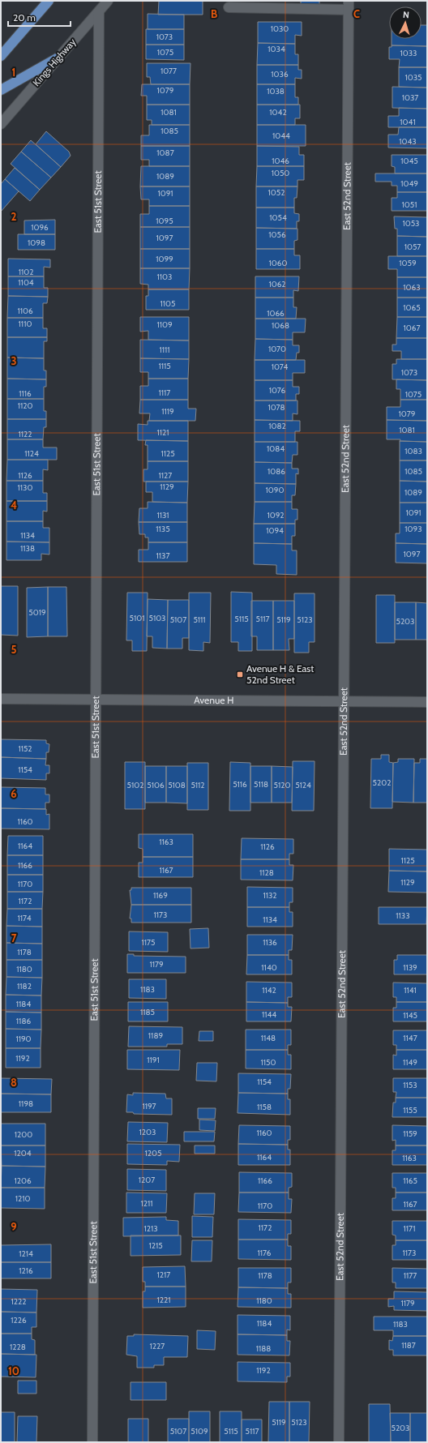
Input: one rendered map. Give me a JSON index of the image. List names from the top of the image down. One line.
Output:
{"streets":{"street":["Kings Highway","East 52nd Street","East 51st Street","Avenue H"]},"crossings":[["Kings Highway","East 51st Street"],["East 52nd Street","Avenue H"],["East 51st Street","Avenue H"]],"places":{"transit":["Avenue H & East 52nd Street"]},"house_numbers":["1030","1073","1034","1075","1033","1077","1036","1035","1079","1038","1037","1081","1042","1041","1085","1044","1043","1087","1046","1045","1050","1089","1049","1052","1091","1051","1054","1095","1053","1096","1056","1097","1098","1057","1099","1060","1059","1102","1103","1104","1062","1063","1105","1065","1106","1066","1110","1109","1068","1067","1070","1111","1115","1074","1073","1076","1117","1116","1075","1120","1078","1119","1079","1082","1081","1121","1122","1084","1083","1124","1125","1086","1085","1126","1127","1129","1130","1090","1089","1091","1131","1092","1135","1093","1094","1134","1138","1097","1137","5019","5101","5103","5115","5117","5107","5111","5119","5123","5203","1152","1154","5202","5116","5118","5102","5106","5108","5112","5120","5124","1160","1163","1164","1126","1125","1166","1167","1128","1129","1170","1169","1132","1172","1173","1133","1174","1134","1175","1136","1178","1179","1140","1139","1180","1182","1183","1142","1141","1184","1185","1144","1145","1186","1189","1148","1147","1190","1192","1191","1150","1149","1154","1153","1198","1197","1158","1155","1203","1160","1159","1200","1204","1205","1164","1163","1207","1206","1166","1165","1210","1211","1167","1170","1172","1213","1171","1215","1176","1173","1214","1216","1217","1178","1177","1221","1180","1222","1179","1226","1184","1183","1187","1227","1228","1188","1192","5119","5123","5203","5107","5109","5115","5117"],"scale_bar":"20 m","north":"top","grid":{"columns":["B","C"],"rows":["1","2","3","4","5","6","7","8","9","10"]}}
